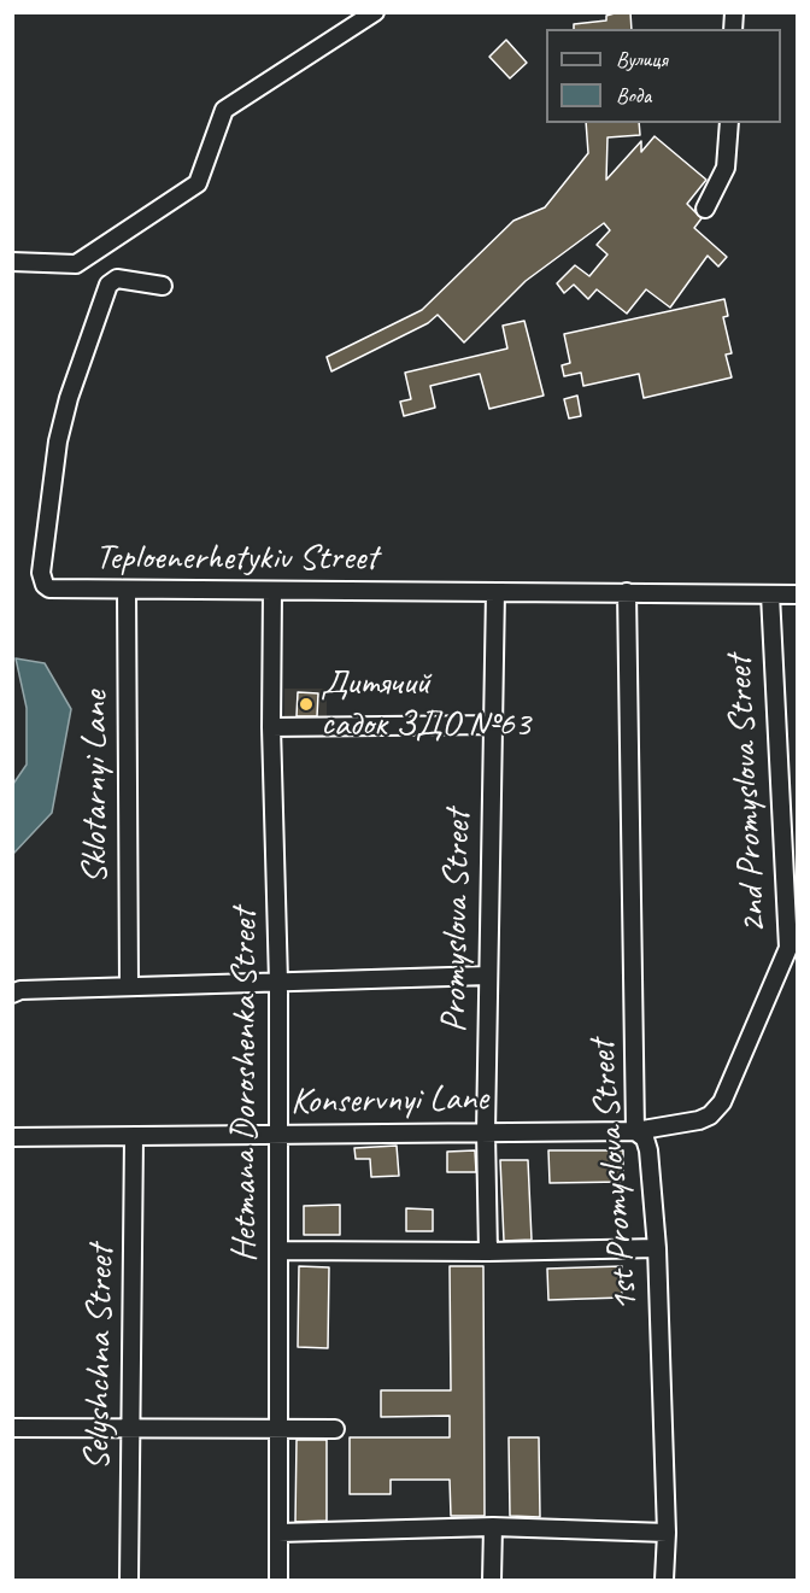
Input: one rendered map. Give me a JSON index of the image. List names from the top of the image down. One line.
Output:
{"streets":{"street":["Teploenerhetykiv Street","Sklotarnyi Lane","2nd Promyslova Street","Promyslova Street","Hetmana Doroshenka Street","Konservnyi Lane","1st Promyslova Street","Selyshchna Street"]},"crossings":[["Teploenerhetykiv Street","Sklotarnyi Lane"],["Teploenerhetykiv Street","2nd Promyslova Street"],["Teploenerhetykiv Street","Promyslova Street"],["Teploenerhetykiv Street","Hetmana Doroshenka Street"],["Teploenerhetykiv Street","1st Promyslova Street"],["2nd Promyslova Street","Konservnyi Lane"],["2nd Promyslova Street","1st Promyslova Street"],["Promyslova Street","Konservnyi Lane"],["Hetmana Doroshenka Street","Konservnyi Lane"],["Konservnyi Lane","1st Promyslova Street"],["Konservnyi Lane","Selyshchna Street"]],"places":["Дитячий садок ЗДО №63"],"legend":["Вулиця","Вода"]}
